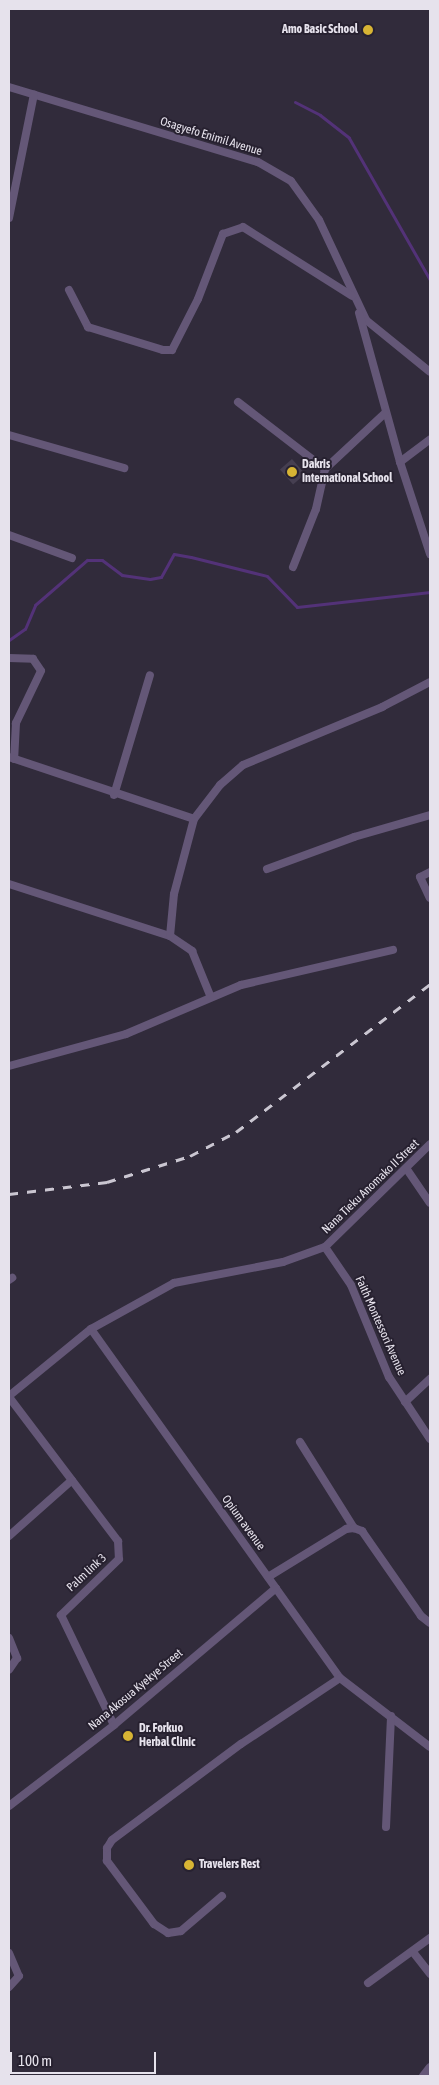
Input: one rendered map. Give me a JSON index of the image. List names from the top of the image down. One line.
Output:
{"streets":{"street":["Osagyefo Enimil Avenue","Nana Tieku Anomako II Street","Faith Montessori Avenue","Opium avenue","Palm link 3","Nana Akosua Kyekye Street"]},"crossings":[["Nana Tieku Anomako II Street","Faith Montessori Avenue"],["Nana Tieku Anomako II Street","Opium avenue"],["Nana Tieku Anomako II Street","Palm link 3"],["Opium avenue","Nana Akosua Kyekye Street"],["Palm link 3","Nana Akosua Kyekye Street"]],"places":["Amo Basic School","Dakris International School","Dr. Forkuo Herbal Clinic","Travelers Rest"],"scale_bar":"100 m"}
